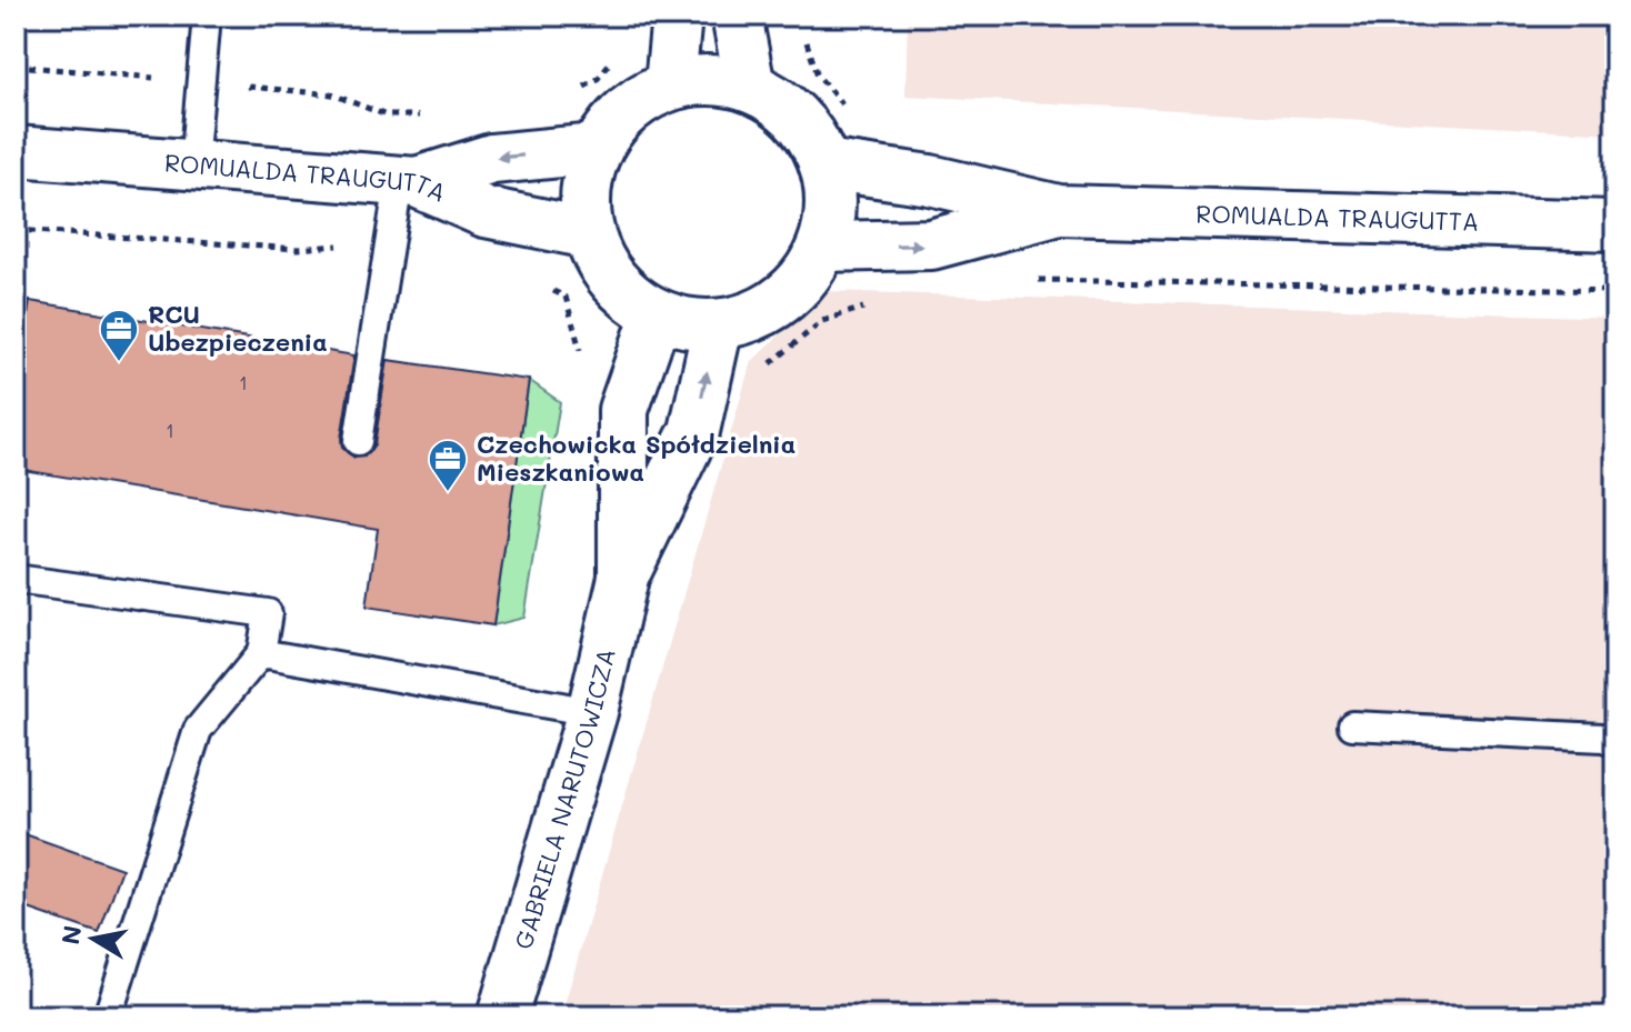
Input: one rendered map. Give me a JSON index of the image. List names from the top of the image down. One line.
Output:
{"streets":{"street":["ROMUALDA TRAUGUTTA","GABRIELA NARUTOWICZA"]},"places":{"office":["RCU Ubezpieczenia","Czechowicka Spółdzielnia Mieszkaniowa"]},"house_numbers":["1","1"],"north":"left"}
